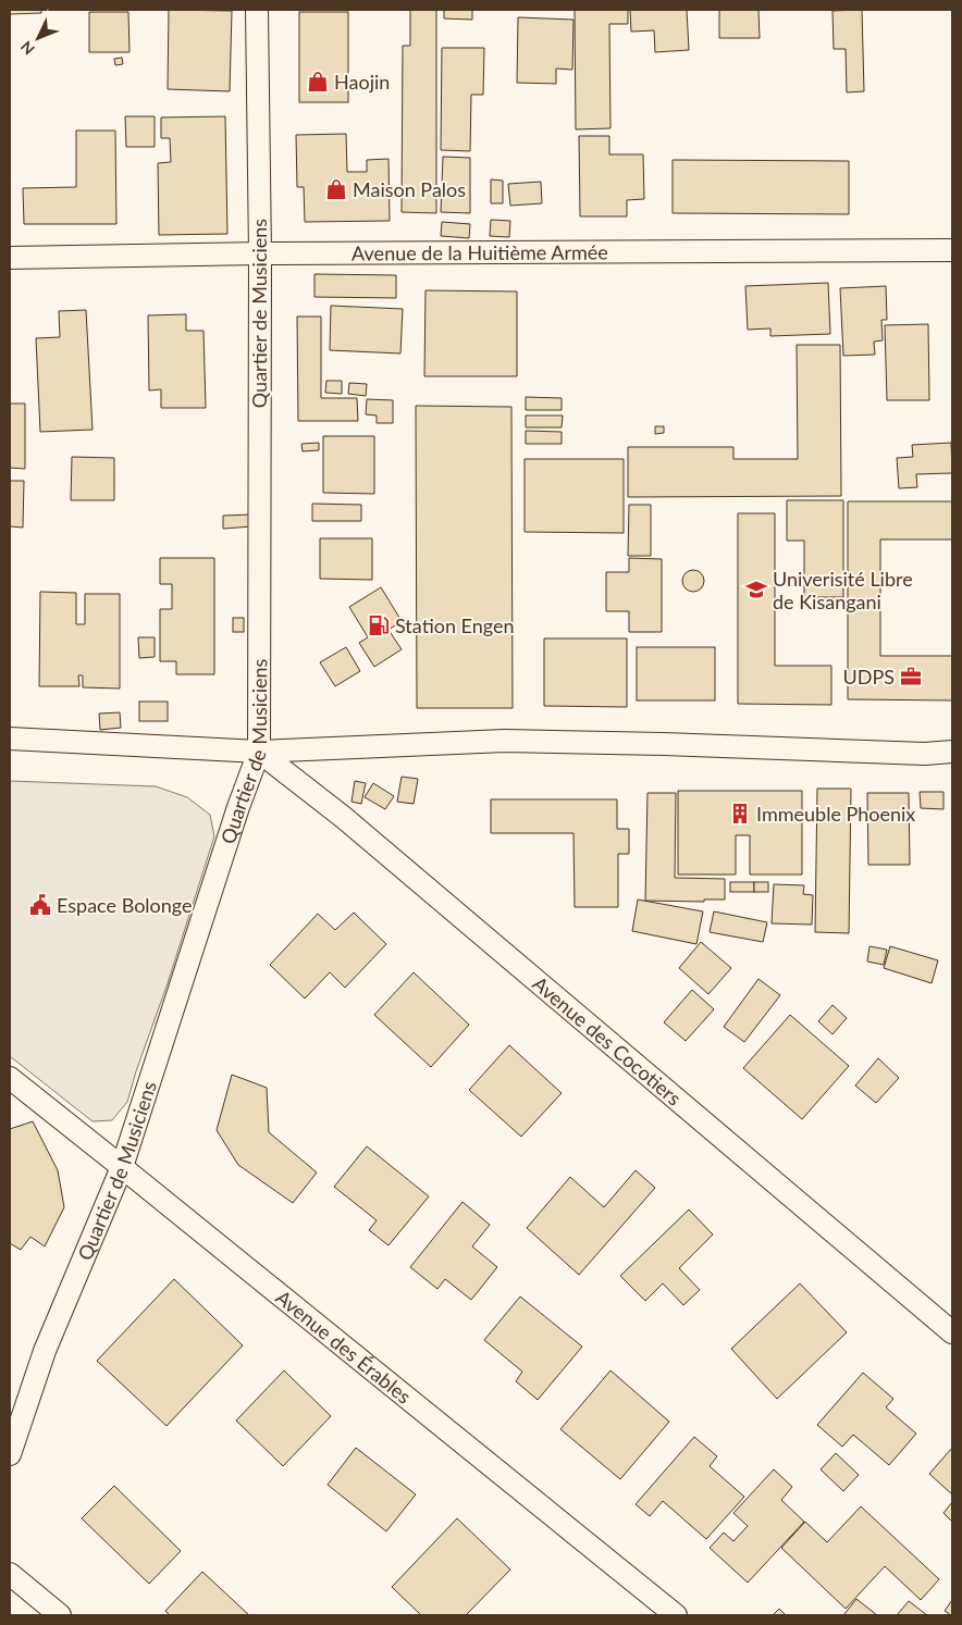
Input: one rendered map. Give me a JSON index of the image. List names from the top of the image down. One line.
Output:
{"streets":{"street":["Avenue de la Huitième Armée","Quartier de Musiciens","Avenue des Cocotiers","Avenue des Érables"]},"crossings":[["Avenue de la Huitième Armée","Quartier de Musiciens"],["Quartier de Musiciens","Avenue des Cocotiers"],["Quartier de Musiciens","Avenue des Érables"]],"places":{"shop":["Haojin","Maison Palos"],"school or university":["Univerisité Libre de Kisangani"],"fuel station":["Station Engen"],"office":["UDPS"],"building":["Immeuble Phoenix"],"public building":["Espace Bolonge"]},"north":"bottom left"}
